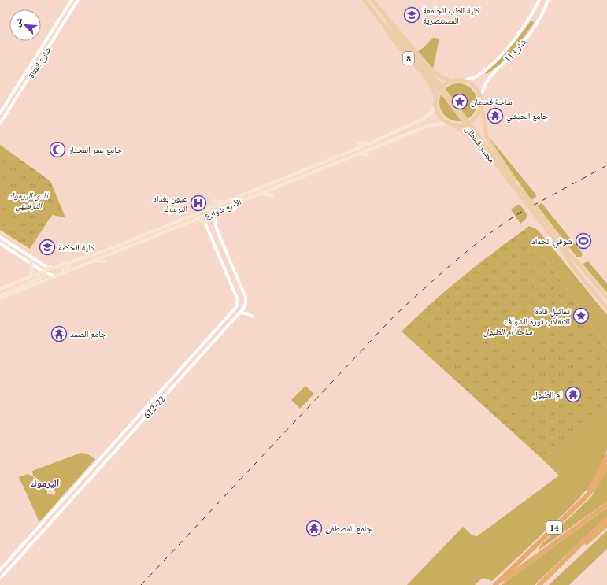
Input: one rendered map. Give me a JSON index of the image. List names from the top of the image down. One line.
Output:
{"streets":{"highway":["14"],"main road":["8","مجسر قحطان","الأربع شوارع"],"street":["شارع 11","شارع الفتاة","612-22"]},"crossings":[["8","مجسر قحطان"]],"districts":["اليرموك"],"parks":["نادي اليرموك الترفيهي","ساحة أم الطبول"],"places":{"school or university":["كلية الطب الجامعة المستنصرية","كلية الحكمة"],"place":["ساحة قحطان","تماثيل قادة الانقلاب ثورة الشواف"],"temple":["جامع الحبشي","جامع الصمد","ام الطبول","جامع المصطفى"],"mosque":["جامع عمر المختار"],"hospital":["عيون بغداد اليرموك"],"sports":["شوقي الحداد"]},"north":"top left"}
